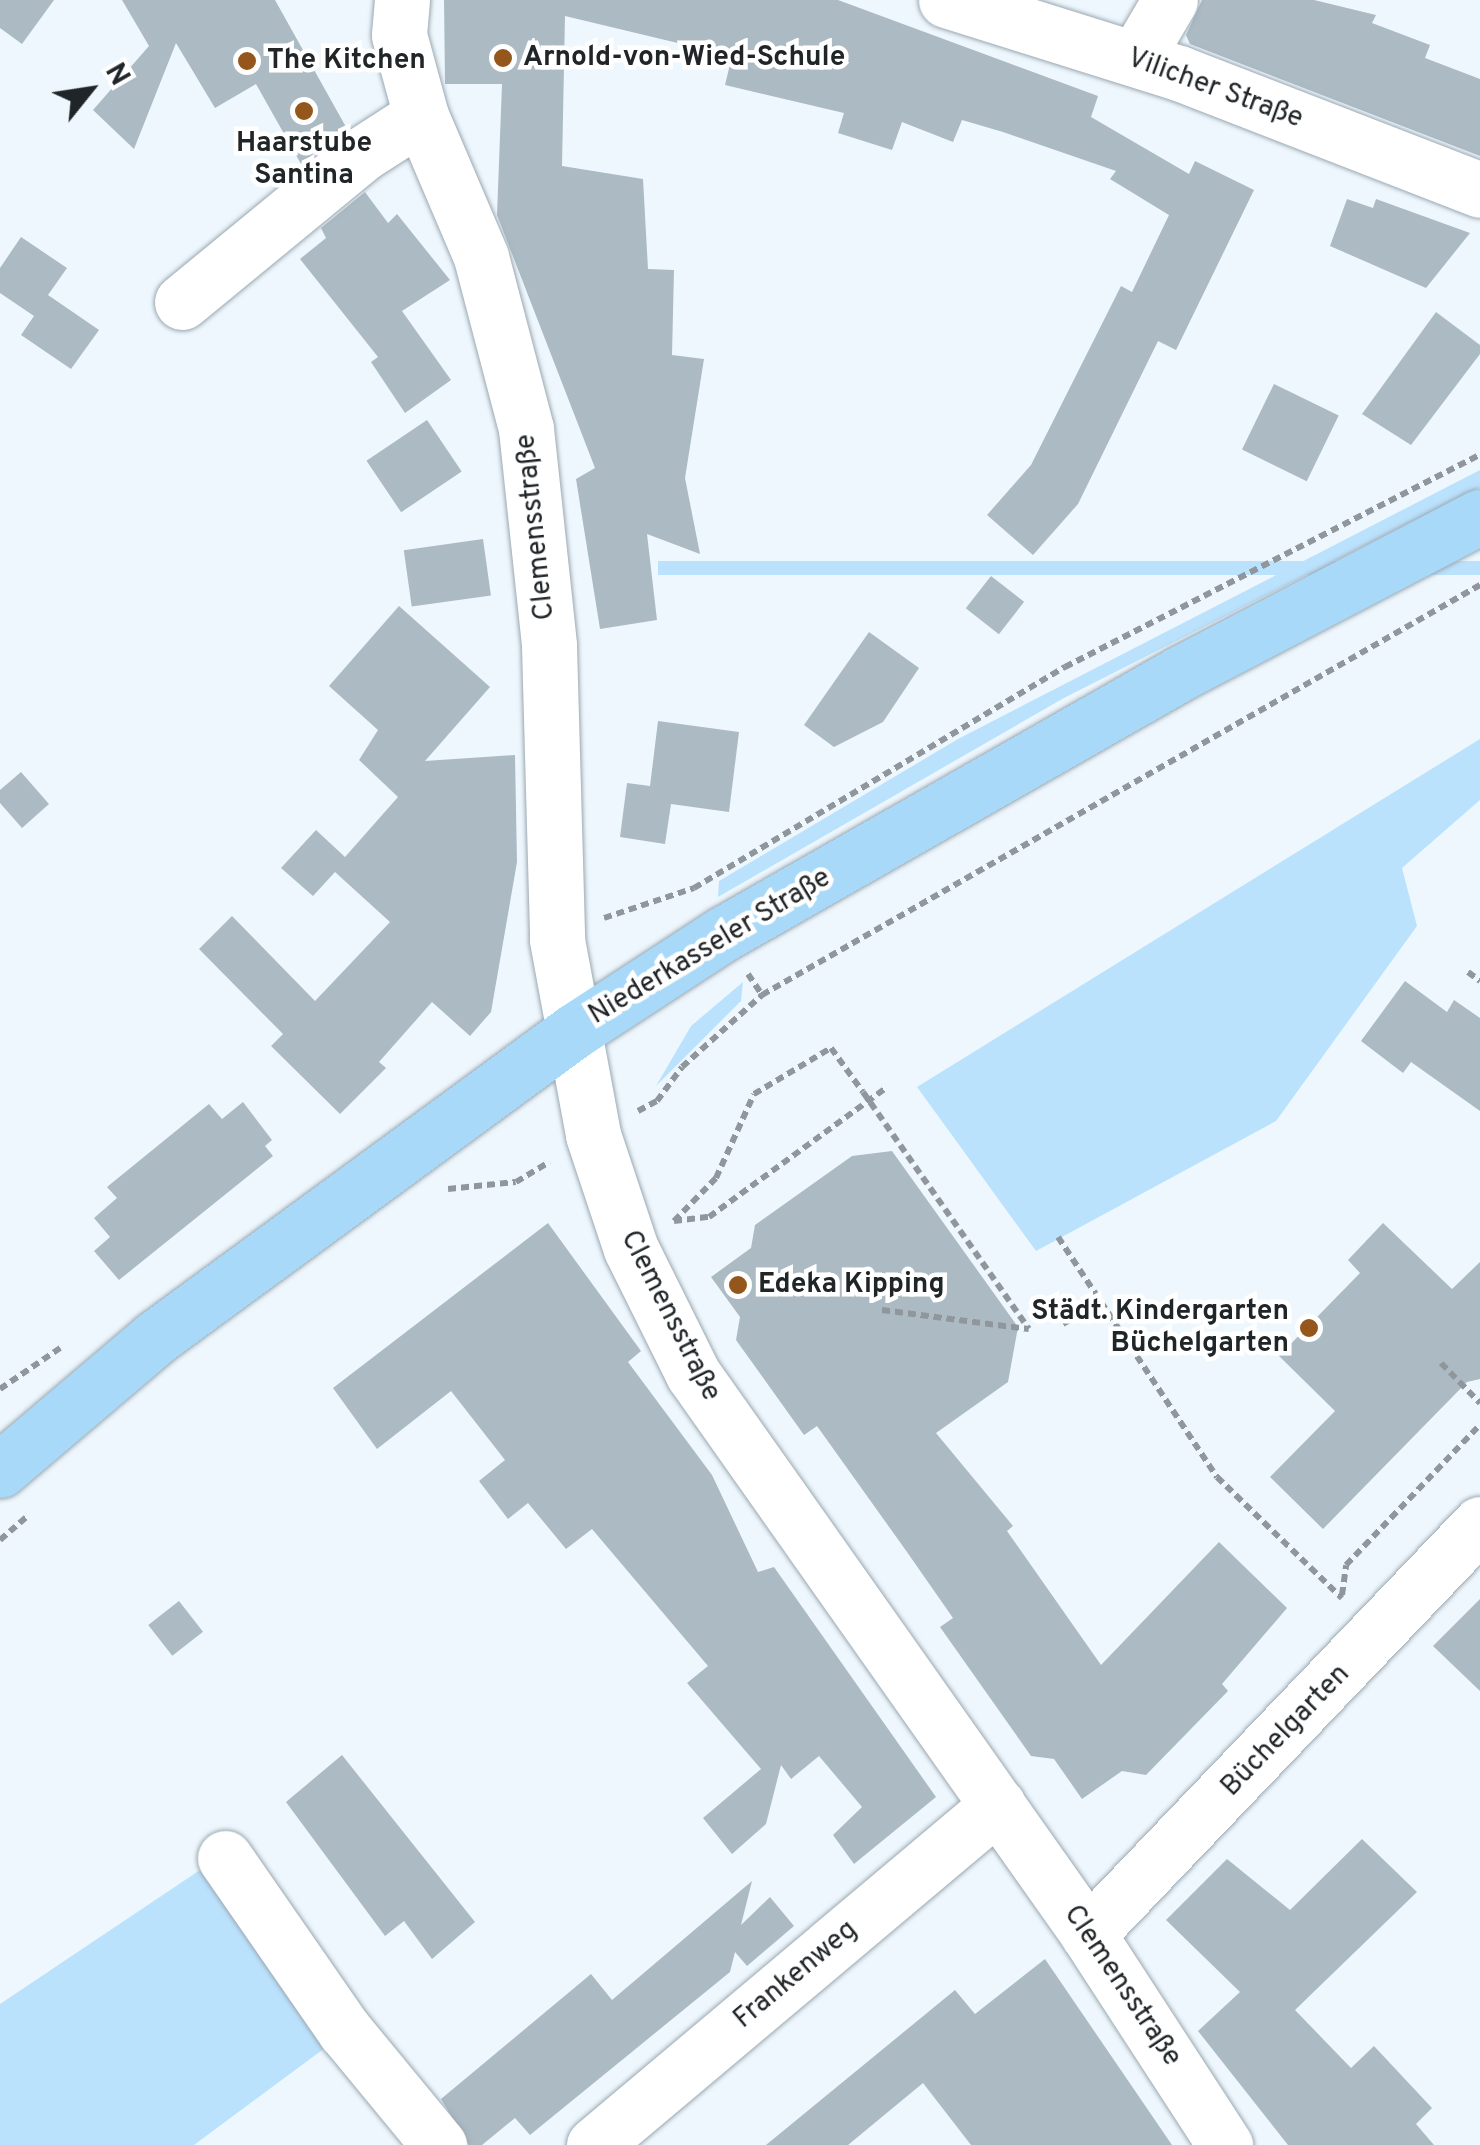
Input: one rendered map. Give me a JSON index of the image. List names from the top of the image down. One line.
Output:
{"streets":{"main road":["Niederkasseler Straße"],"street":["Vilicher Straße","Clemensstraße","Büchelgarten","Frankenweg"]},"crossings":[["Clemensstraße","Niederkasseler Straße"],["Clemensstraße","Büchelgarten"],["Clemensstraße","Frankenweg"]],"places":["Arnold-von-Wied-Schule","The Kitchen","Haarstube Santina","Edeka Kipping","Städt. Kindergarten Büchelgarten"],"north":"top right"}
